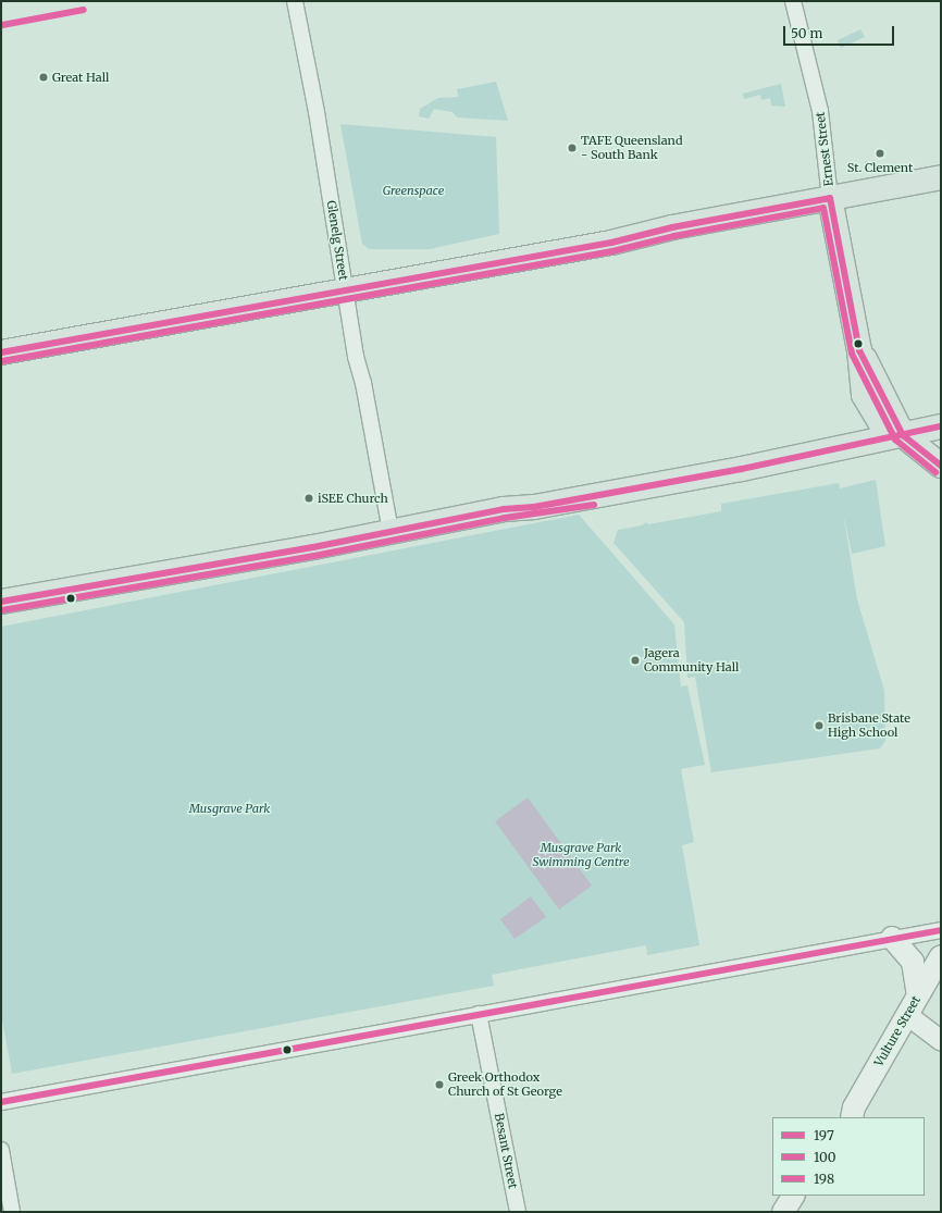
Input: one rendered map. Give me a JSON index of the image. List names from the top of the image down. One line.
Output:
{"streets":{"main road":["Ernest Street","Vulture Street"],"street":["Glenelg Street","Besant Street"]},"parks":["Greenspace","Musgrave Park","Musgrave Park Swimming Centre"],"places":["Great Hall","TAFE Queensland - South Bank","St. Clement","iSEE Church","Jagera Community Hall","Brisbane State High School","Greek Orthodox Church of St George"],"lines":["transit line 100","transit line 197","transit line 198"],"legend":["197","100","198"],"scale_bar":"50 m"}
